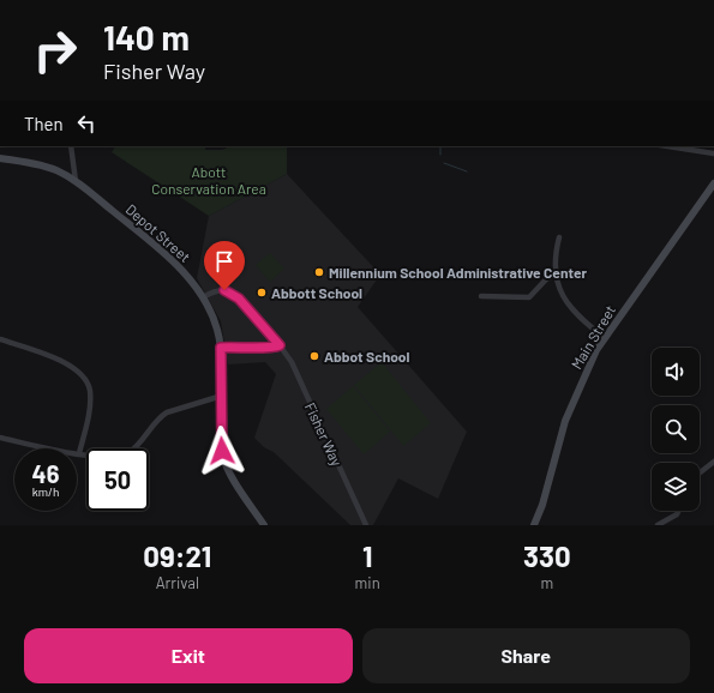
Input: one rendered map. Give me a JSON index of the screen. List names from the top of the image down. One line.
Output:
{"streets":{"main road":["Depot Street","Main Street"],"street":["Fisher Way"]},"crossings":[["Depot Street","Fisher Way"]],"parks":["Abott Conservation Area"],"places":["Millennium School Administrative Center","Abbott School","Abbot School"],"page":{"turn":["140 m","Fisher Way"],"then":"Then","speed":"46 km/h","limit":"50","eta":["09:21","Arrival","1","min","330","m"],"buttons":["Exit","Share"]}}
